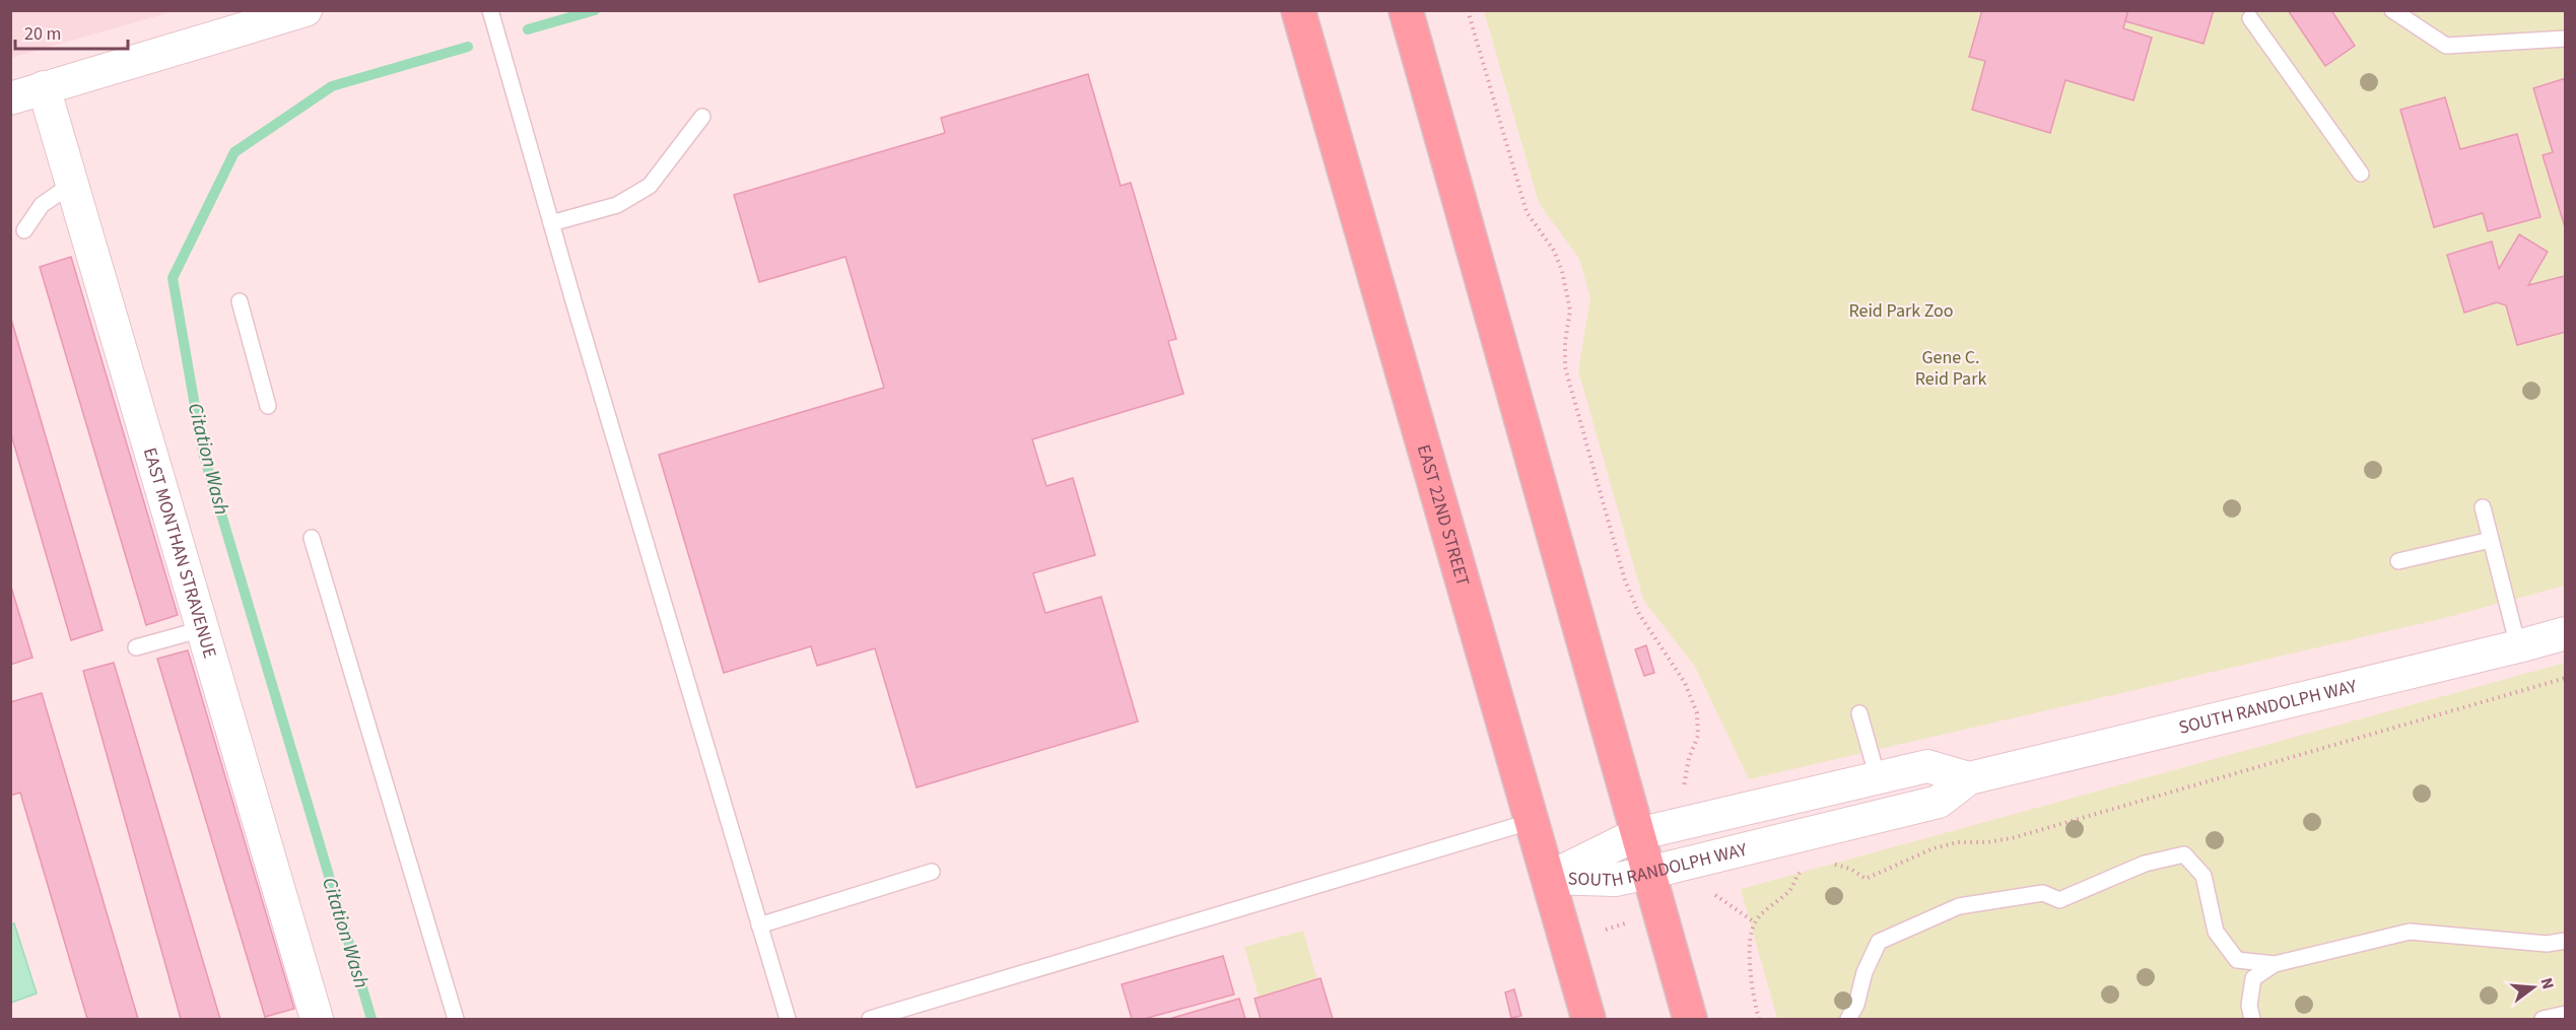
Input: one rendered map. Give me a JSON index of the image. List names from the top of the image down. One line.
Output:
{"streets":{"main road":["EAST 22ND STREET"],"street":["EAST MONTHAN STRAVENUE","SOUTH RANDOLPH WAY"]},"crossings":[["EAST 22ND STREET","SOUTH RANDOLPH WAY"]],"water":["Citation Wash"],"parks":["Reid Park Zoo","Gene C. Reid Park"],"scale_bar":"20 m","north":"right"}
